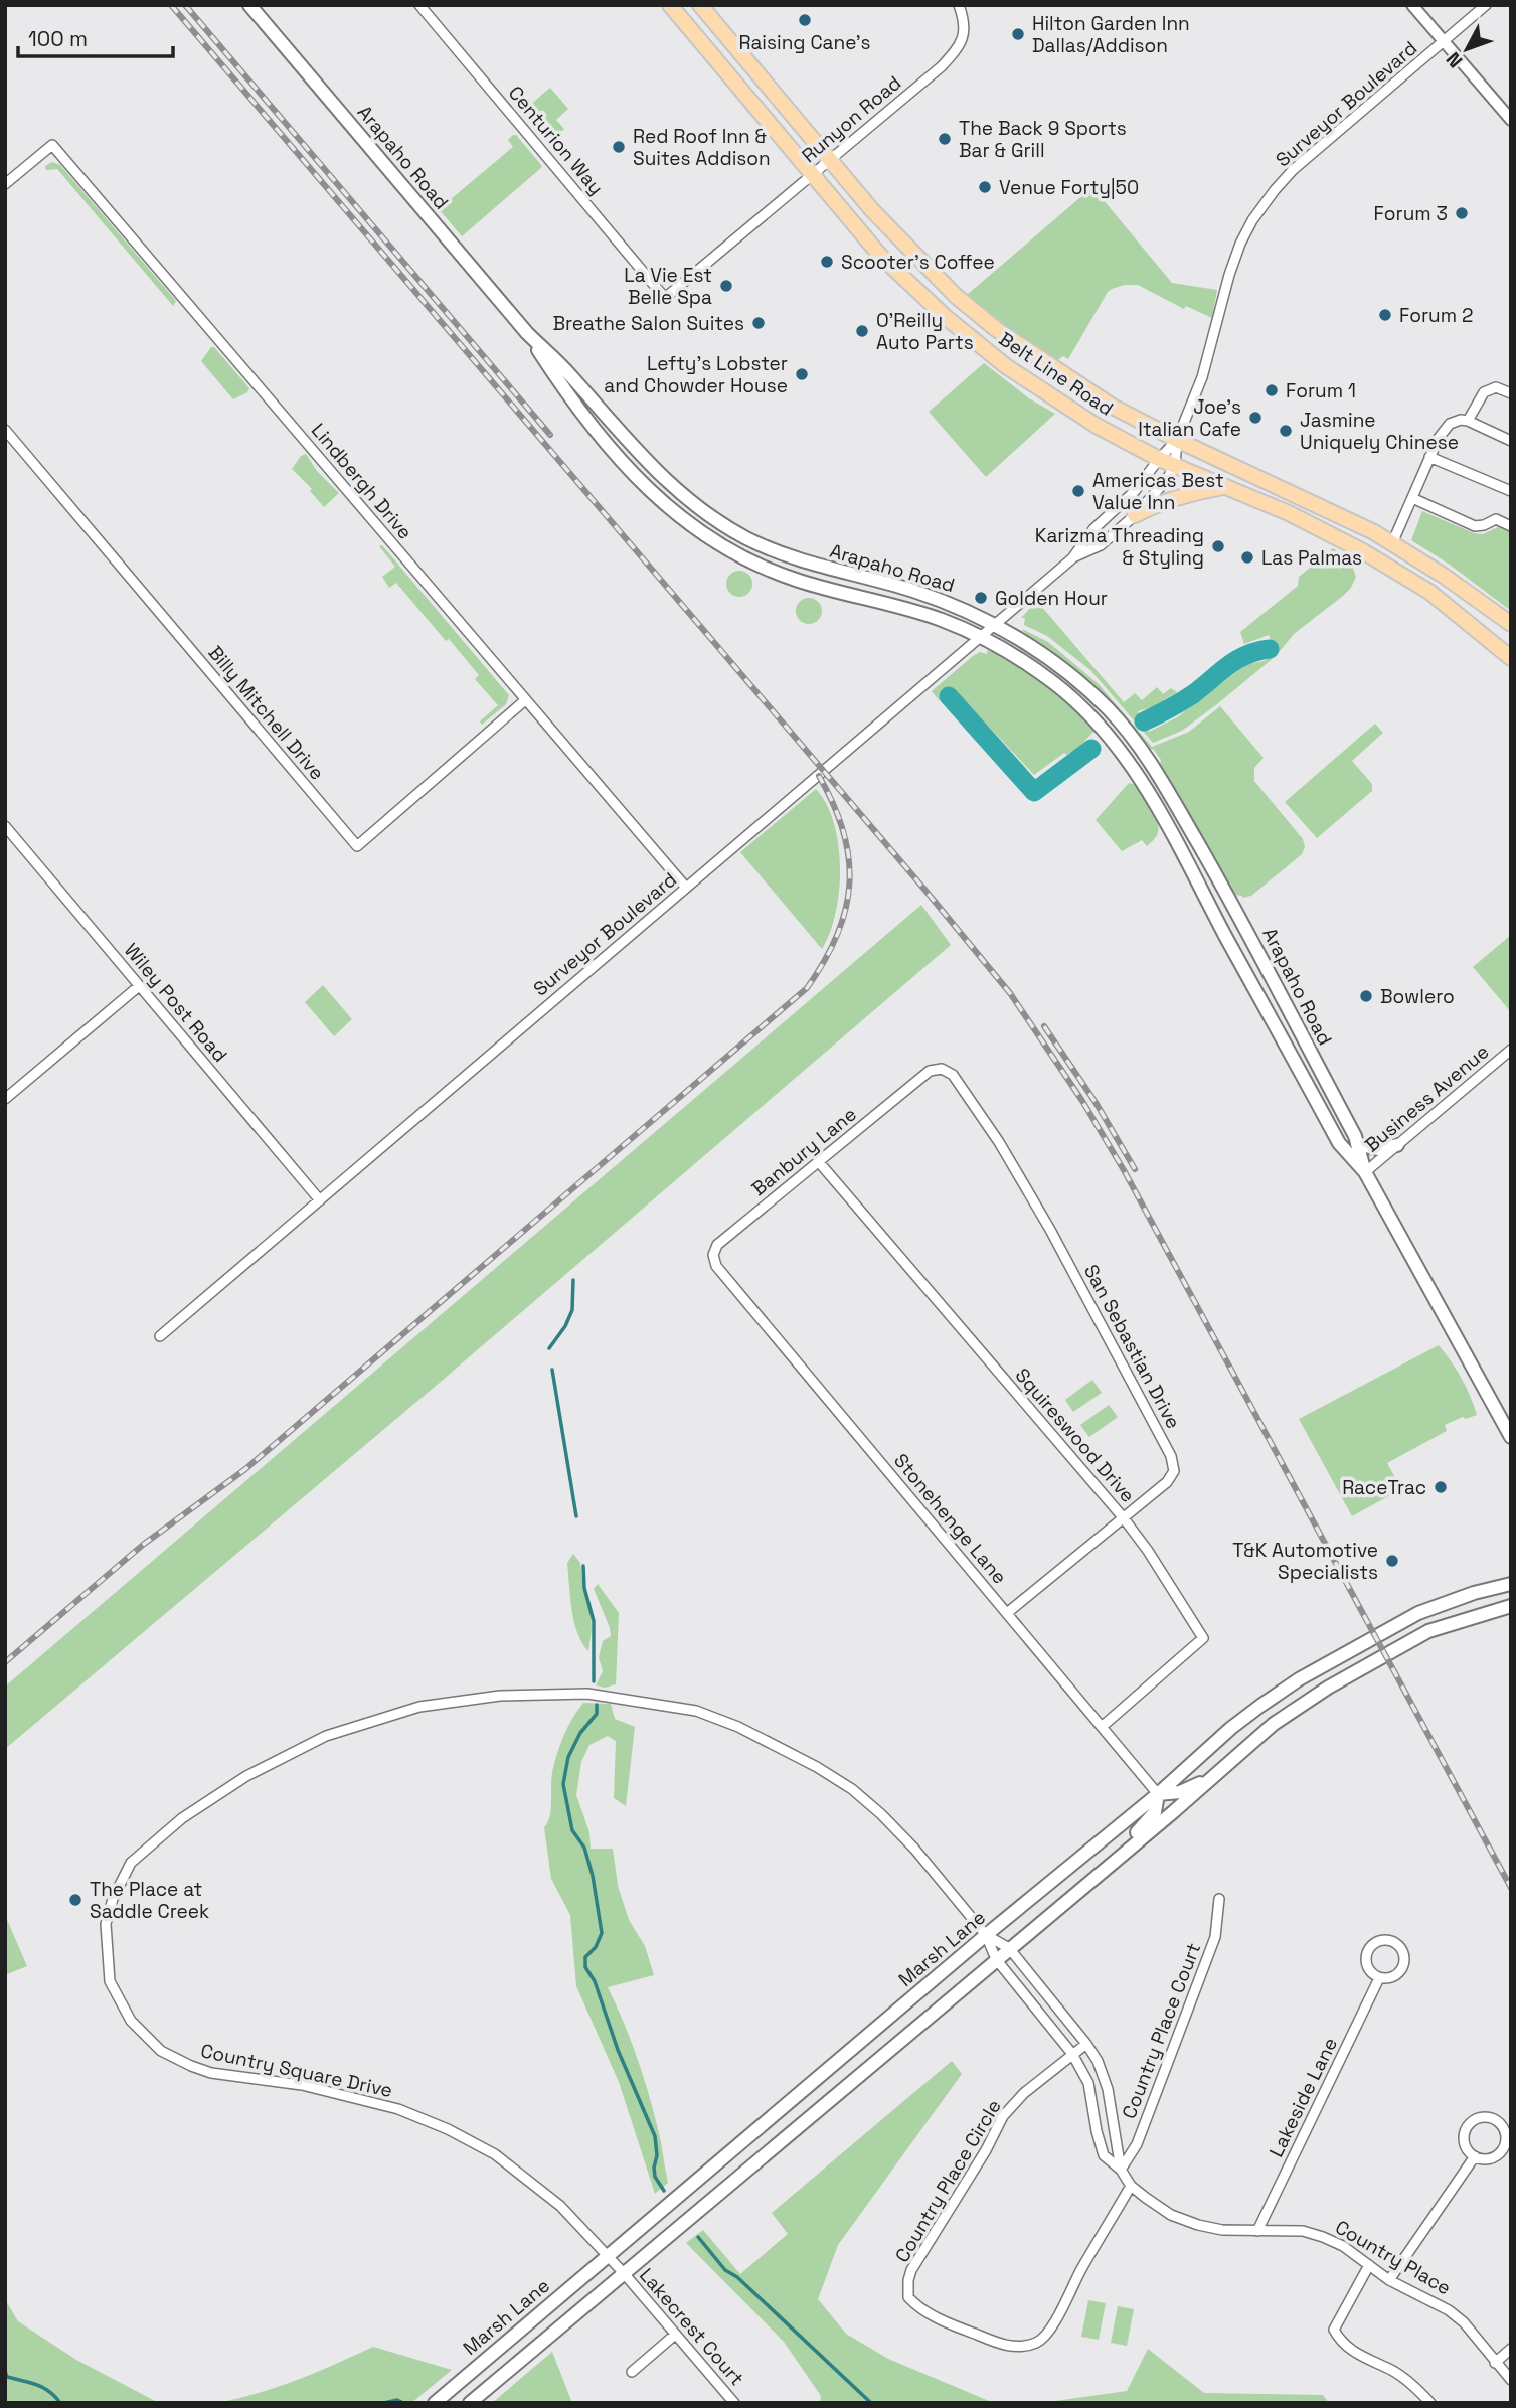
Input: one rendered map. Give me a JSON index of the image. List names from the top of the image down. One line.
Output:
{"streets":{"main road":["Arapaho Road","Belt Line Road","Marsh Lane"],"street":["Surveyor Boulevard","Runyon Road","Centurion Way","Lindbergh Drive","Billy Mitchell Drive","Wiley Post Road","Business Avenue","Banbury Lane","San Sebastian Drive","Squireswood Drive","Stonehenge Lane","Country Place Court","Country Square Drive","Lakeside Lane","Country Place Circle","Country Place","Lakecrest Court"]},"crossings":[["Surveyor Boulevard","Arapaho Road"],["Surveyor Boulevard","Belt Line Road"],["Surveyor Boulevard","Lindbergh Drive"],["Surveyor Boulevard","Wiley Post Road"],["Runyon Road","Centurion Way"],["Runyon Road","Belt Line Road"],["Arapaho Road","Business Avenue"],["Lindbergh Drive","Billy Mitchell Drive"],["Banbury Lane","San Sebastian Drive"],["Banbury Lane","Squireswood Drive"],["Banbury Lane","Stonehenge Lane"],["San Sebastian Drive","Squireswood Drive"],["San Sebastian Drive","Stonehenge Lane"],["Squireswood Drive","Stonehenge Lane"],["Stonehenge Lane","Marsh Lane"],["Marsh Lane","Country Square Drive"],["Country Place Court","Country Place"],["Country Square Drive","Country Place"],["Country Square Drive","Lakecrest Court"],["Lakeside Lane","Country Place"],["Country Place Circle","Country Place"]],"places":["Raising Cane's","Hilton Garden Inn Dallas/Addison","The Back 9 Sports Bar & Grill","Red Roof Inn & Suites Addison","Venue Forty|50","Forum 3","Scooter's Coffee","La Vie Est Belle Spa","Forum 2","Breathe Salon Suites","O'Reilly Auto Parts","Lefty's Lobster and Chowder House","Forum 1","Joe's Italian Cafe","Jasmine Uniquely Chinese","Americas Best Value Inn","Karizma Threading & Styling","Las Palmas","Golden Hour","Bowlero","RaceTrac","T&K Automotive Specialists","The Place at Saddle Creek"],"scale_bar":"100 m","north":"bottom left"}
